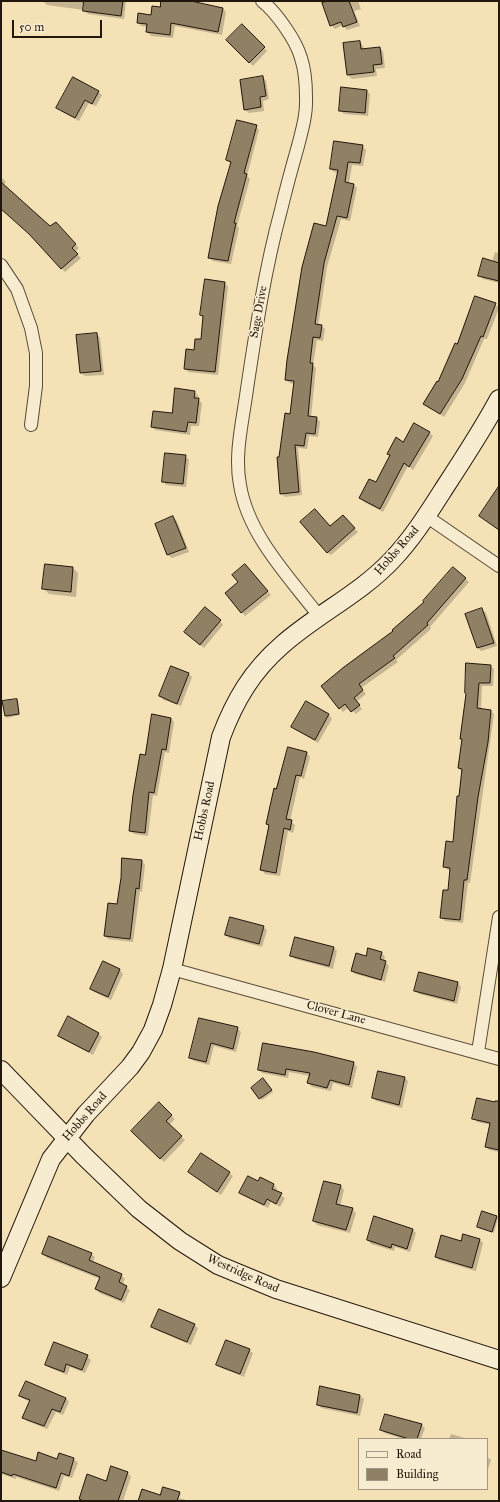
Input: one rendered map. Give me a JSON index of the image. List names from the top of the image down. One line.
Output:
{"streets":{"street":["Sage Drive","Hobbs Road","Clover Lane","Westridge Road"]},"crossings":[["Sage Drive","Hobbs Road"],["Hobbs Road","Clover Lane"],["Hobbs Road","Westridge Road"]],"legend":["Road","Building"],"scale_bar":"50 m"}
